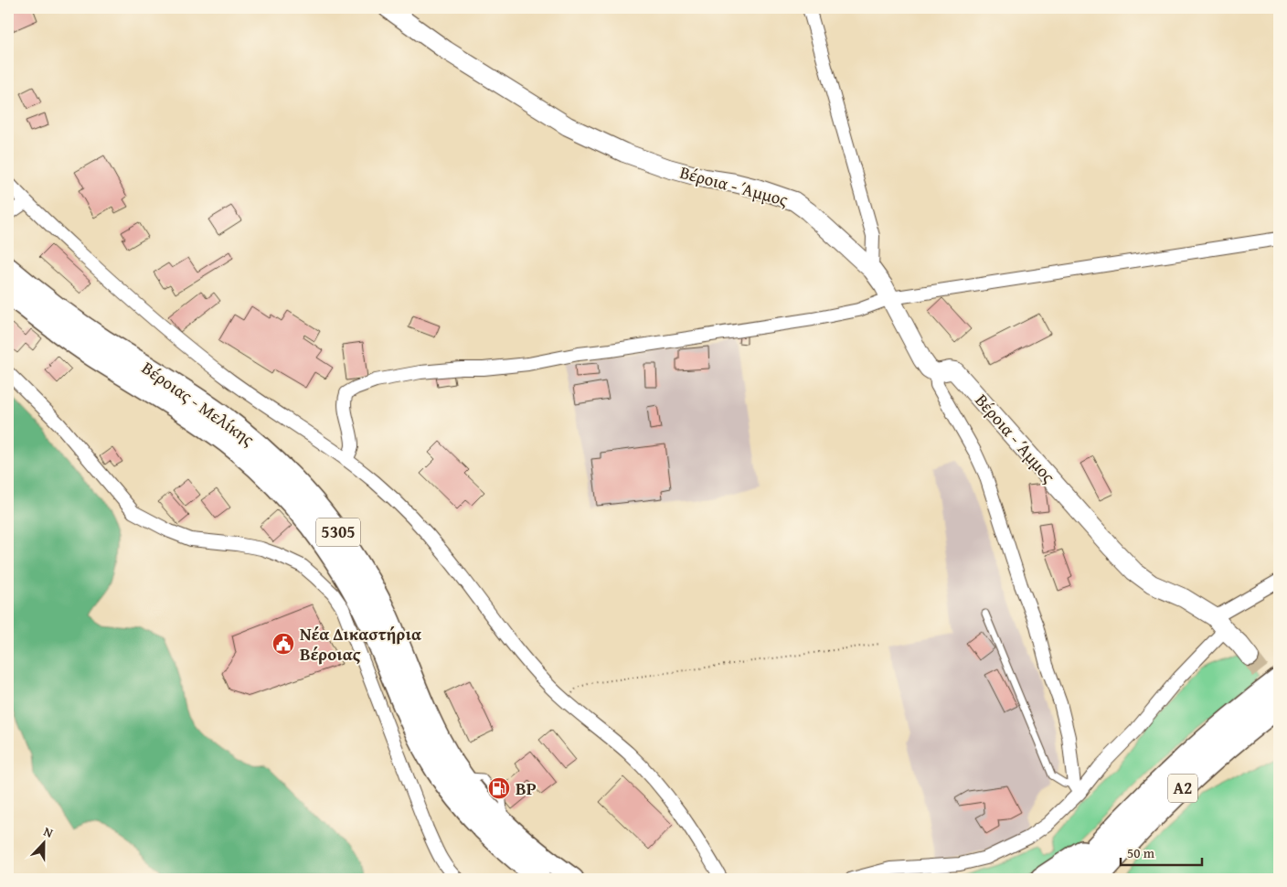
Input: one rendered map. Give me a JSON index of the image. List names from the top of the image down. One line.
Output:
{"streets":{"highway":["Α2"],"main road":["Βέροιας - Μελίκης","5305"],"street":["Βέροια - Άμμος"]},"places":{"public building":["Νέα Δικαστήρια Βέροιας"],"fuel station":["BP"]},"scale_bar":"50 m","north":"top"}
